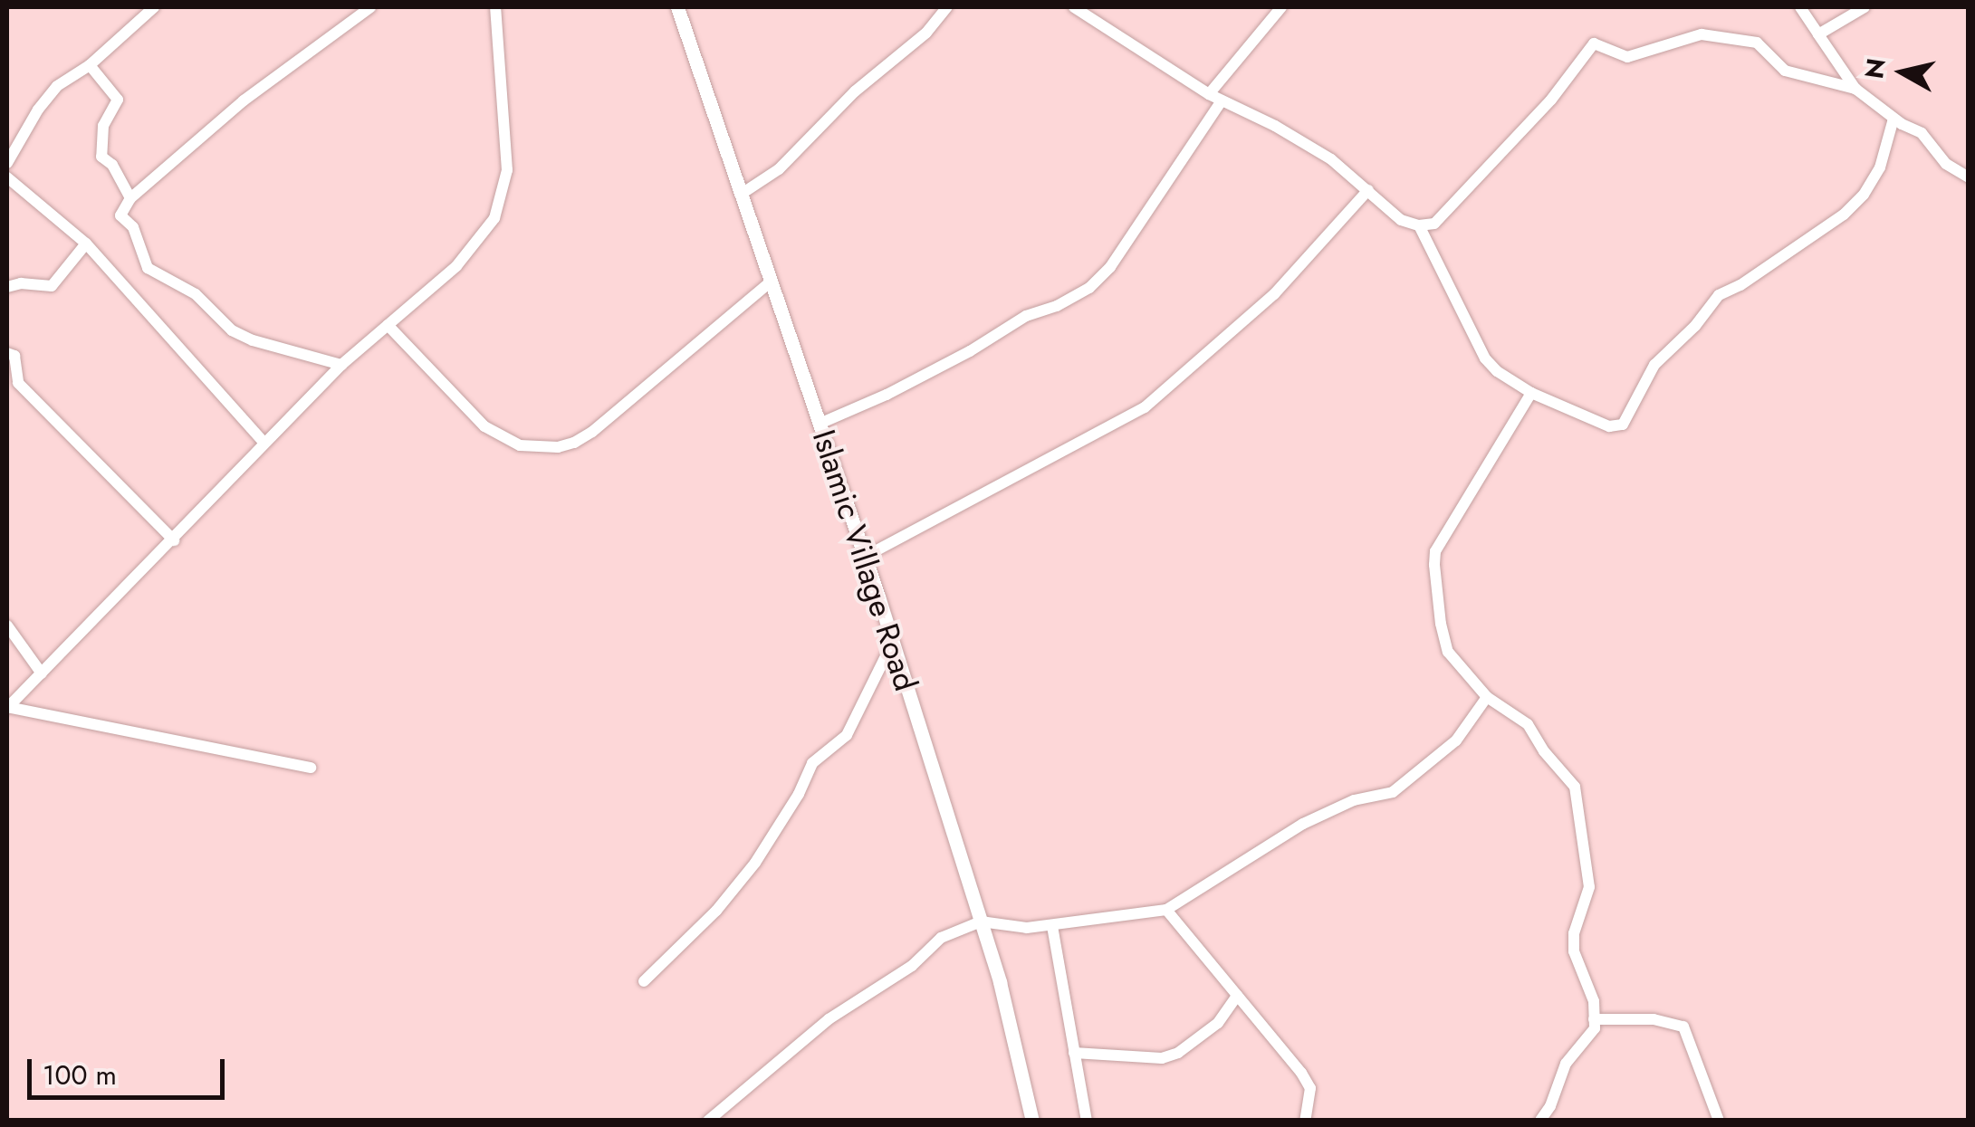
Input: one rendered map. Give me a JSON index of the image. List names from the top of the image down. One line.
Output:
{"streets":{"street":["Islamic Village Road"]},"scale_bar":"100 m","north":"left"}
